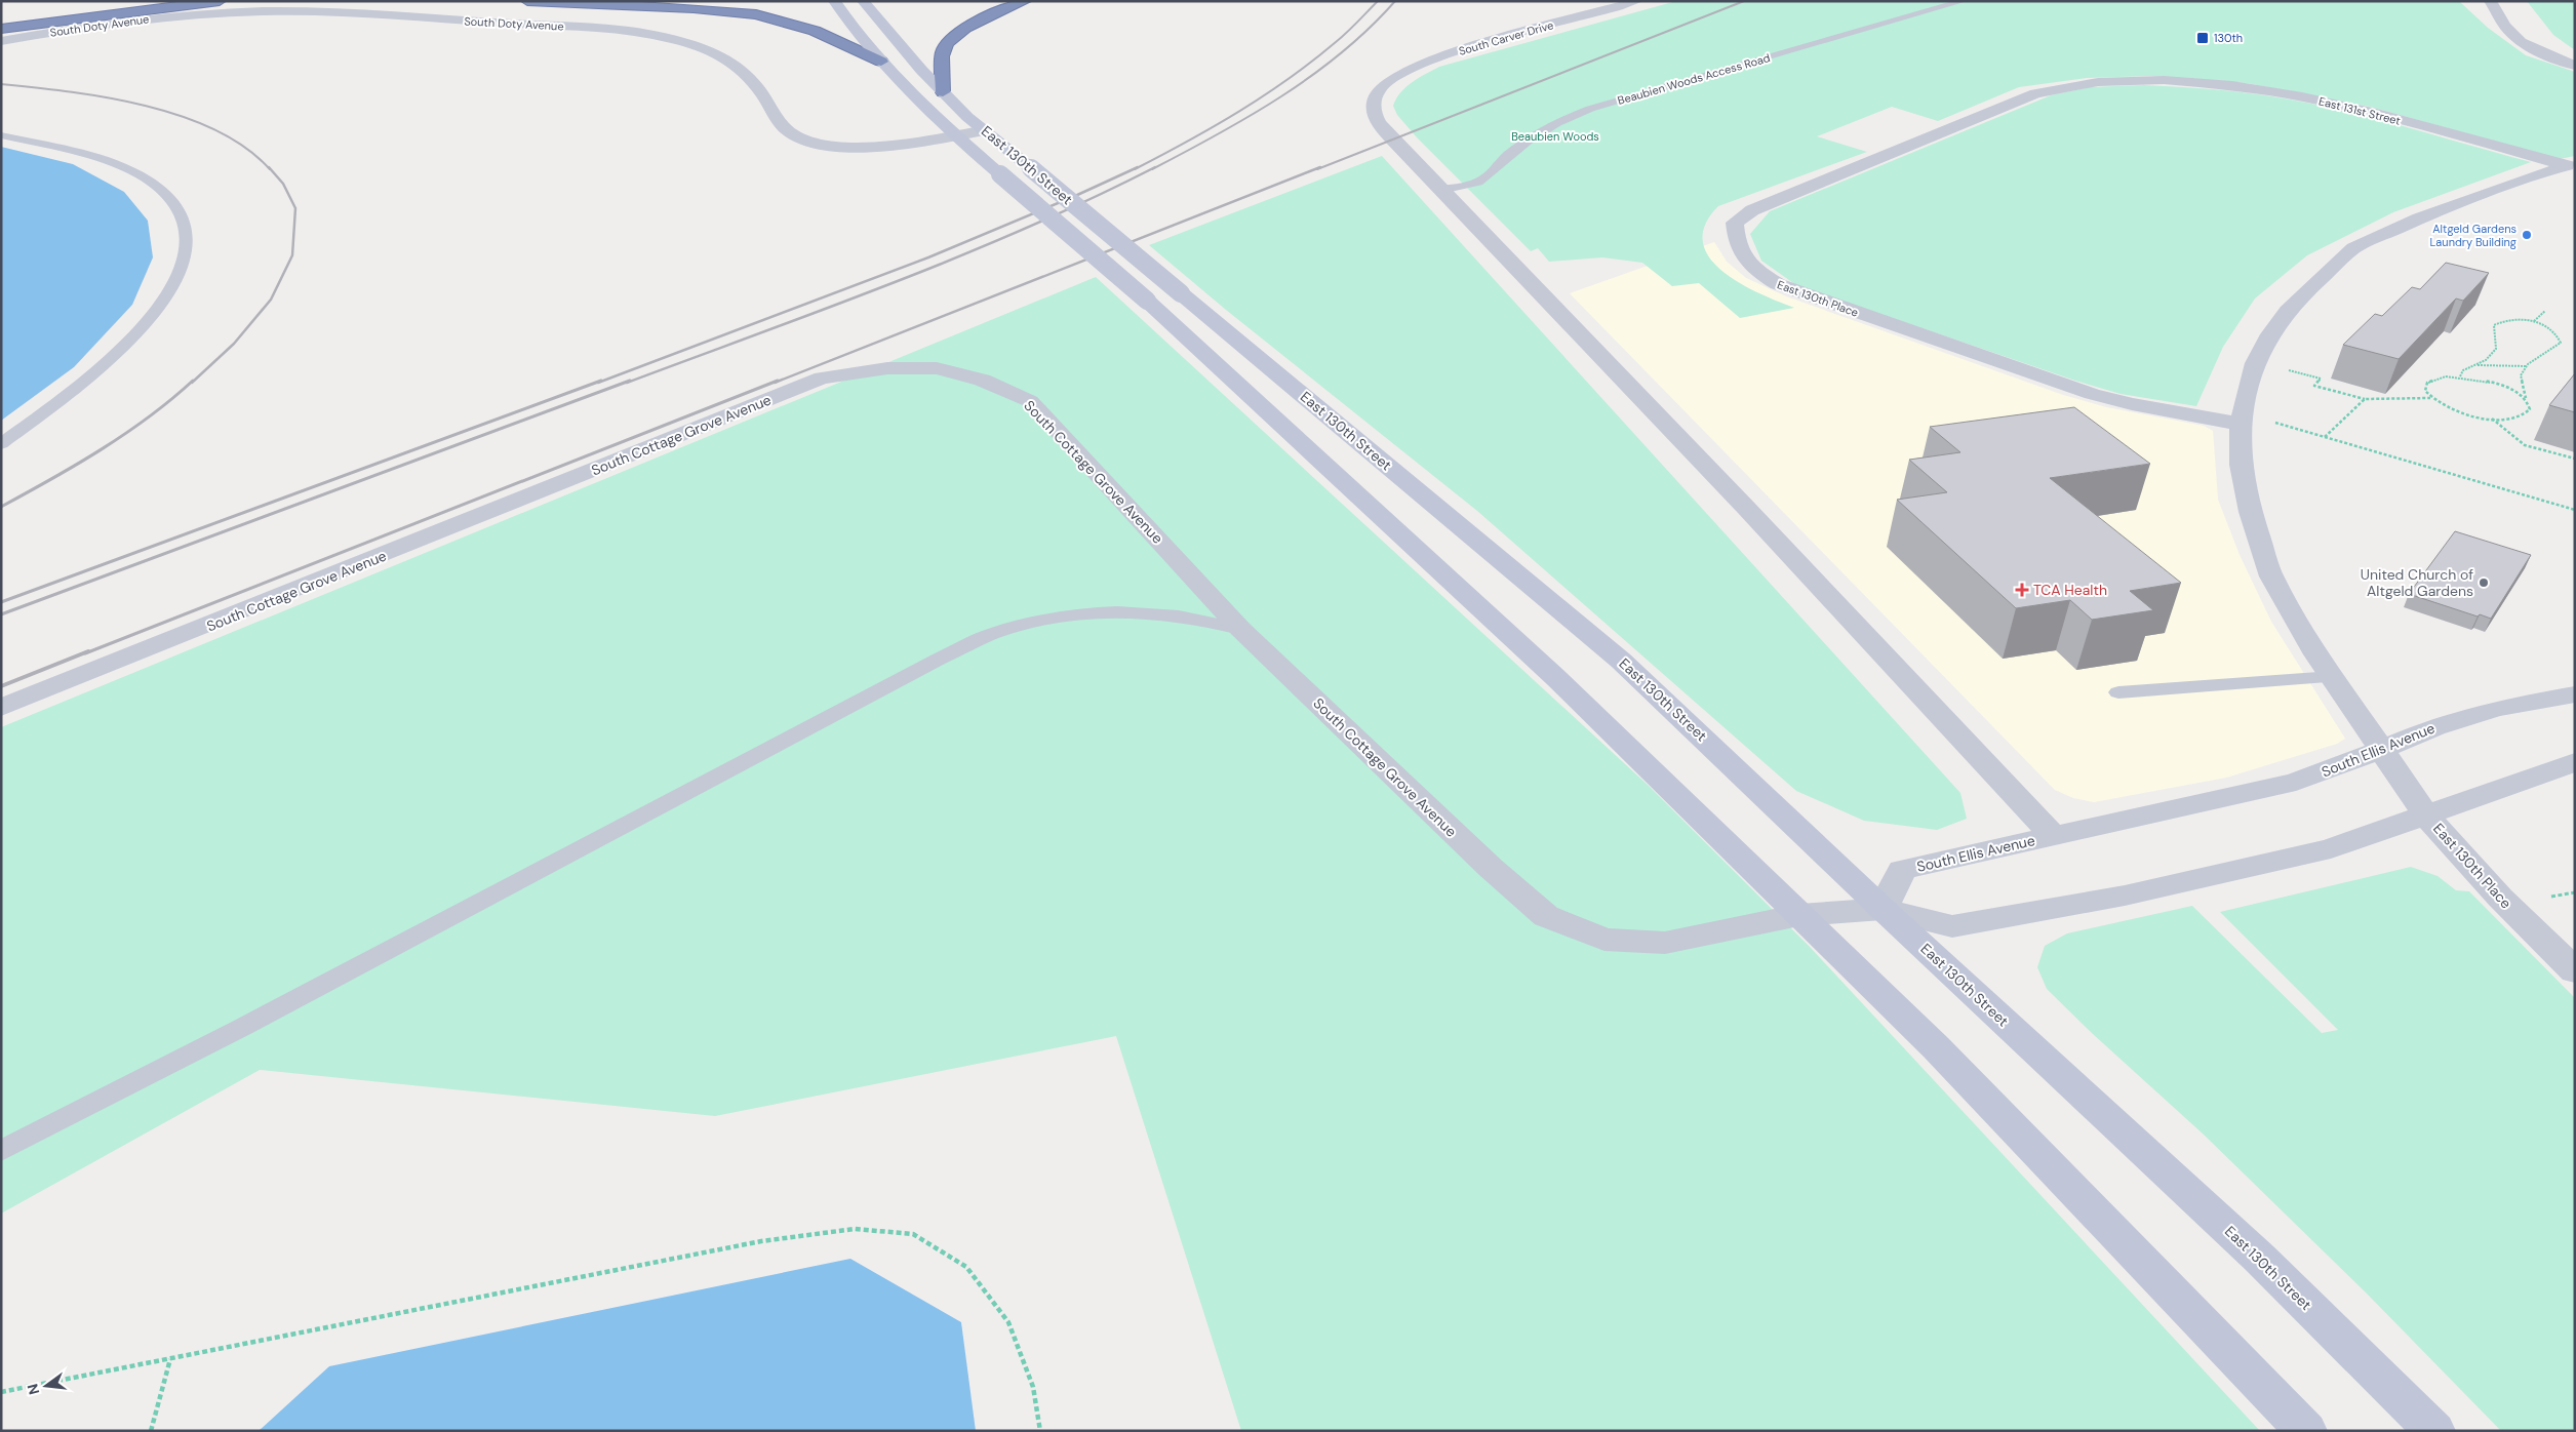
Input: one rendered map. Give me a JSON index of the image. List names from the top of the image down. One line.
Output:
{"streets":{"main road":["East 130th Street"],"street":["South Doty Avenue","South Carver Drive","East 131st Street","East 130th Place","South Cottage Grove Avenue","South Ellis Avenue"],"lane":["Beaubien Woods Access Road"]},"crossings":[["South Doty Avenue","East 130th Street"],["South Carver Drive","Beaubien Woods Access Road"],["East 131st Street","East 130th Place"],["East 130th Street","South Cottage Grove Avenue"],["East 130th Street","South Ellis Avenue"],["East 130th Place","South Ellis Avenue"],["South Cottage Grove Avenue","South Ellis Avenue"]],"parks":["Beaubien Woods"],"places":{"transit":["130th"],"other":["Altgeld Gardens Laundry Building","United Church of Altgeld Gardens"],"health":["TCA Health"]},"north":"left"}
